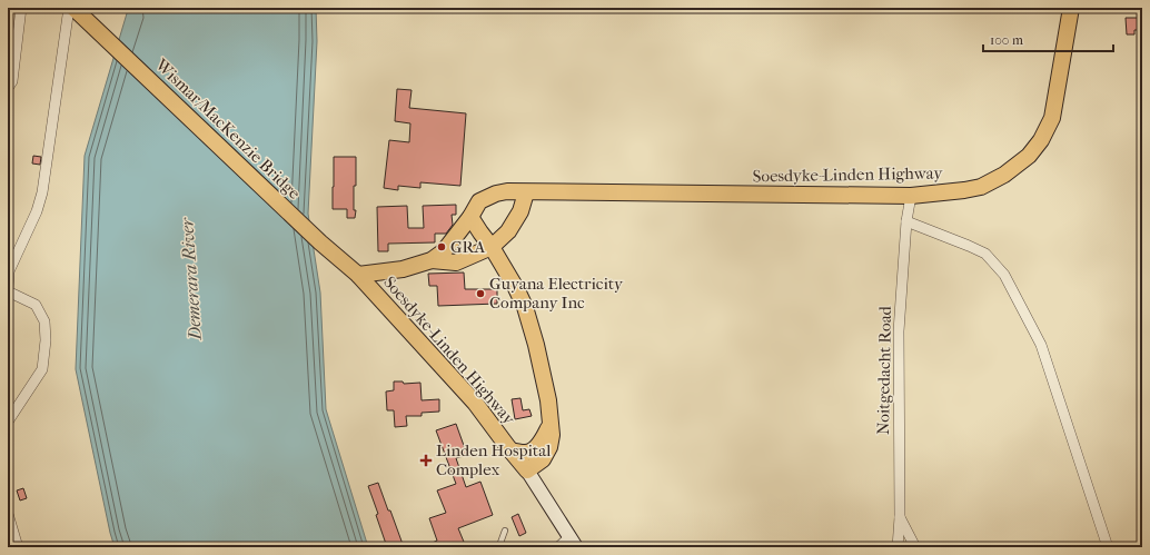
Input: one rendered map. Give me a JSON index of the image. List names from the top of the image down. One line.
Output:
{"streets":{"main road":["Wismar/MacKenzie Bridge","Soesdyke-Linden Highway"],"street":["Noitgedacht Road"]},"crossings":[["Wismar/MacKenzie Bridge","Soesdyke-Linden Highway"],["Soesdyke-Linden Highway","Noitgedacht Road"]],"water":["Demerara River"],"places":{"other":["GRA","Guyana Electricity Company Inc"],"health":["Linden Hospital Complex"]},"scale_bar":"100 m"}
